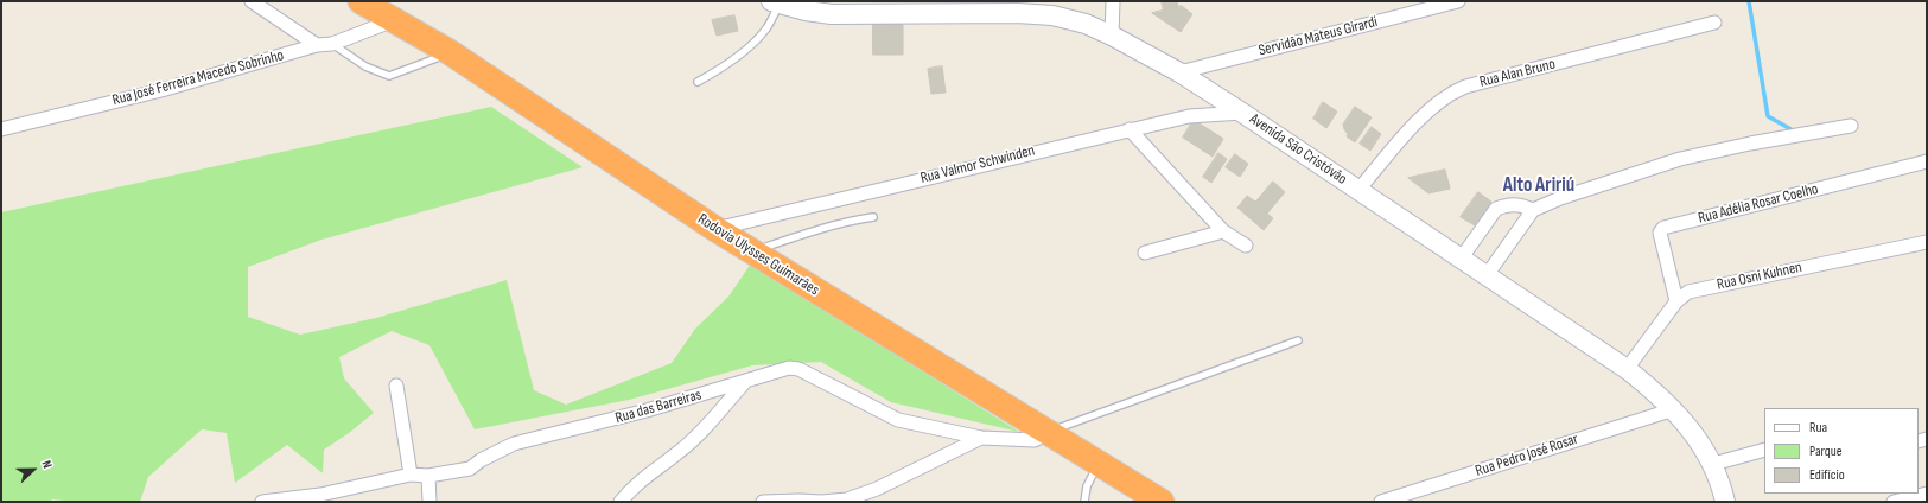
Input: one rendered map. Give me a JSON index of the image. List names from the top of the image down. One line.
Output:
{"streets":{"highway":["Rodovia Ulysses Guimarães"],"main road":["Avenida São Cristóvão"],"street":["Servidão Mateus Girardi","Rua Alan Bruno","Rua José Ferreira Macedo Sobrinho","Rua Valmor Schwinden","Rua Adélia Rosar Coelho","Rua Osni Kuhnen","Rua das Barreiras","Rua Pedro José Rosar"]},"crossings":[["Servidão Mateus Girardi","Avenida São Cristóvão"],["Rua Alan Bruno","Avenida São Cristóvão"],["Rua José Ferreira Macedo Sobrinho","Rodovia Ulysses Guimarães"],["Avenida São Cristóvão","Rua Valmor Schwinden"],["Avenida São Cristóvão","Rua Osni Kuhnen"],["Avenida São Cristóvão","Rua Pedro José Rosar"],["Rua Valmor Schwinden","Rodovia Ulysses Guimarães"],["Rua Adélia Rosar Coelho","Rua Osni Kuhnen"],["Rodovia Ulysses Guimarães","Rua das Barreiras"]],"districts":["Alto Aririú"],"legend":["Rua","Parque","Edifício"],"north":"right"}
